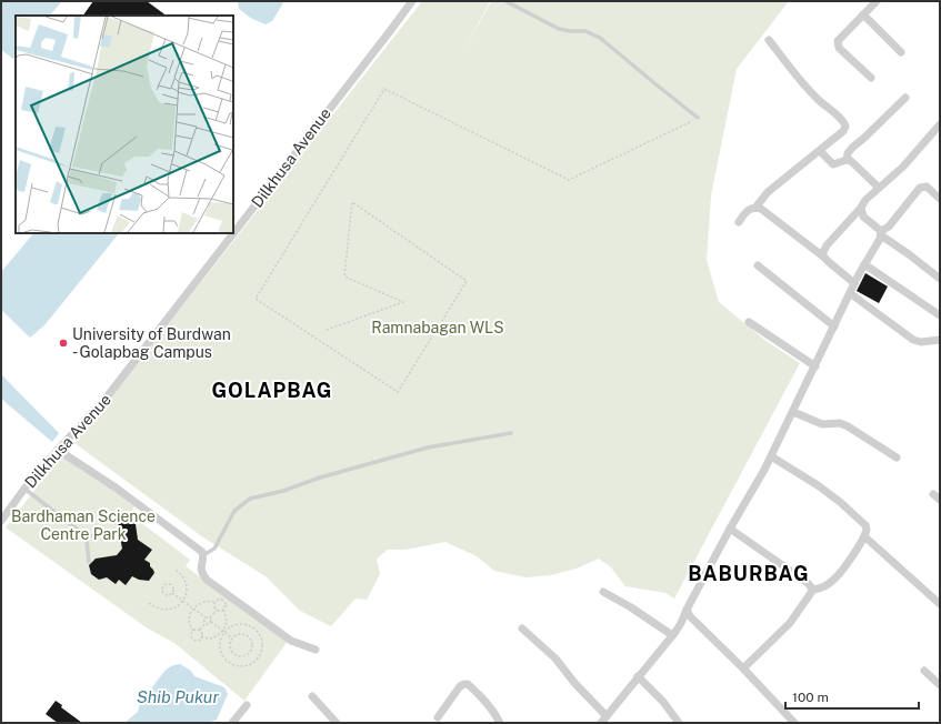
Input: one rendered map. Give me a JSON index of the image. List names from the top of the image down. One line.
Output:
{"streets":{"street":["Dilkhusa Avenue"]},"districts":["GOLAPBAG","BABURBAG"],"water":["Shib Pukur"],"parks":["Ramnabagan WLS","Bardhaman Science Centre Park"],"places":["University of Burdwan - Golapbag Campus"],"scale_bar":"100 m"}
